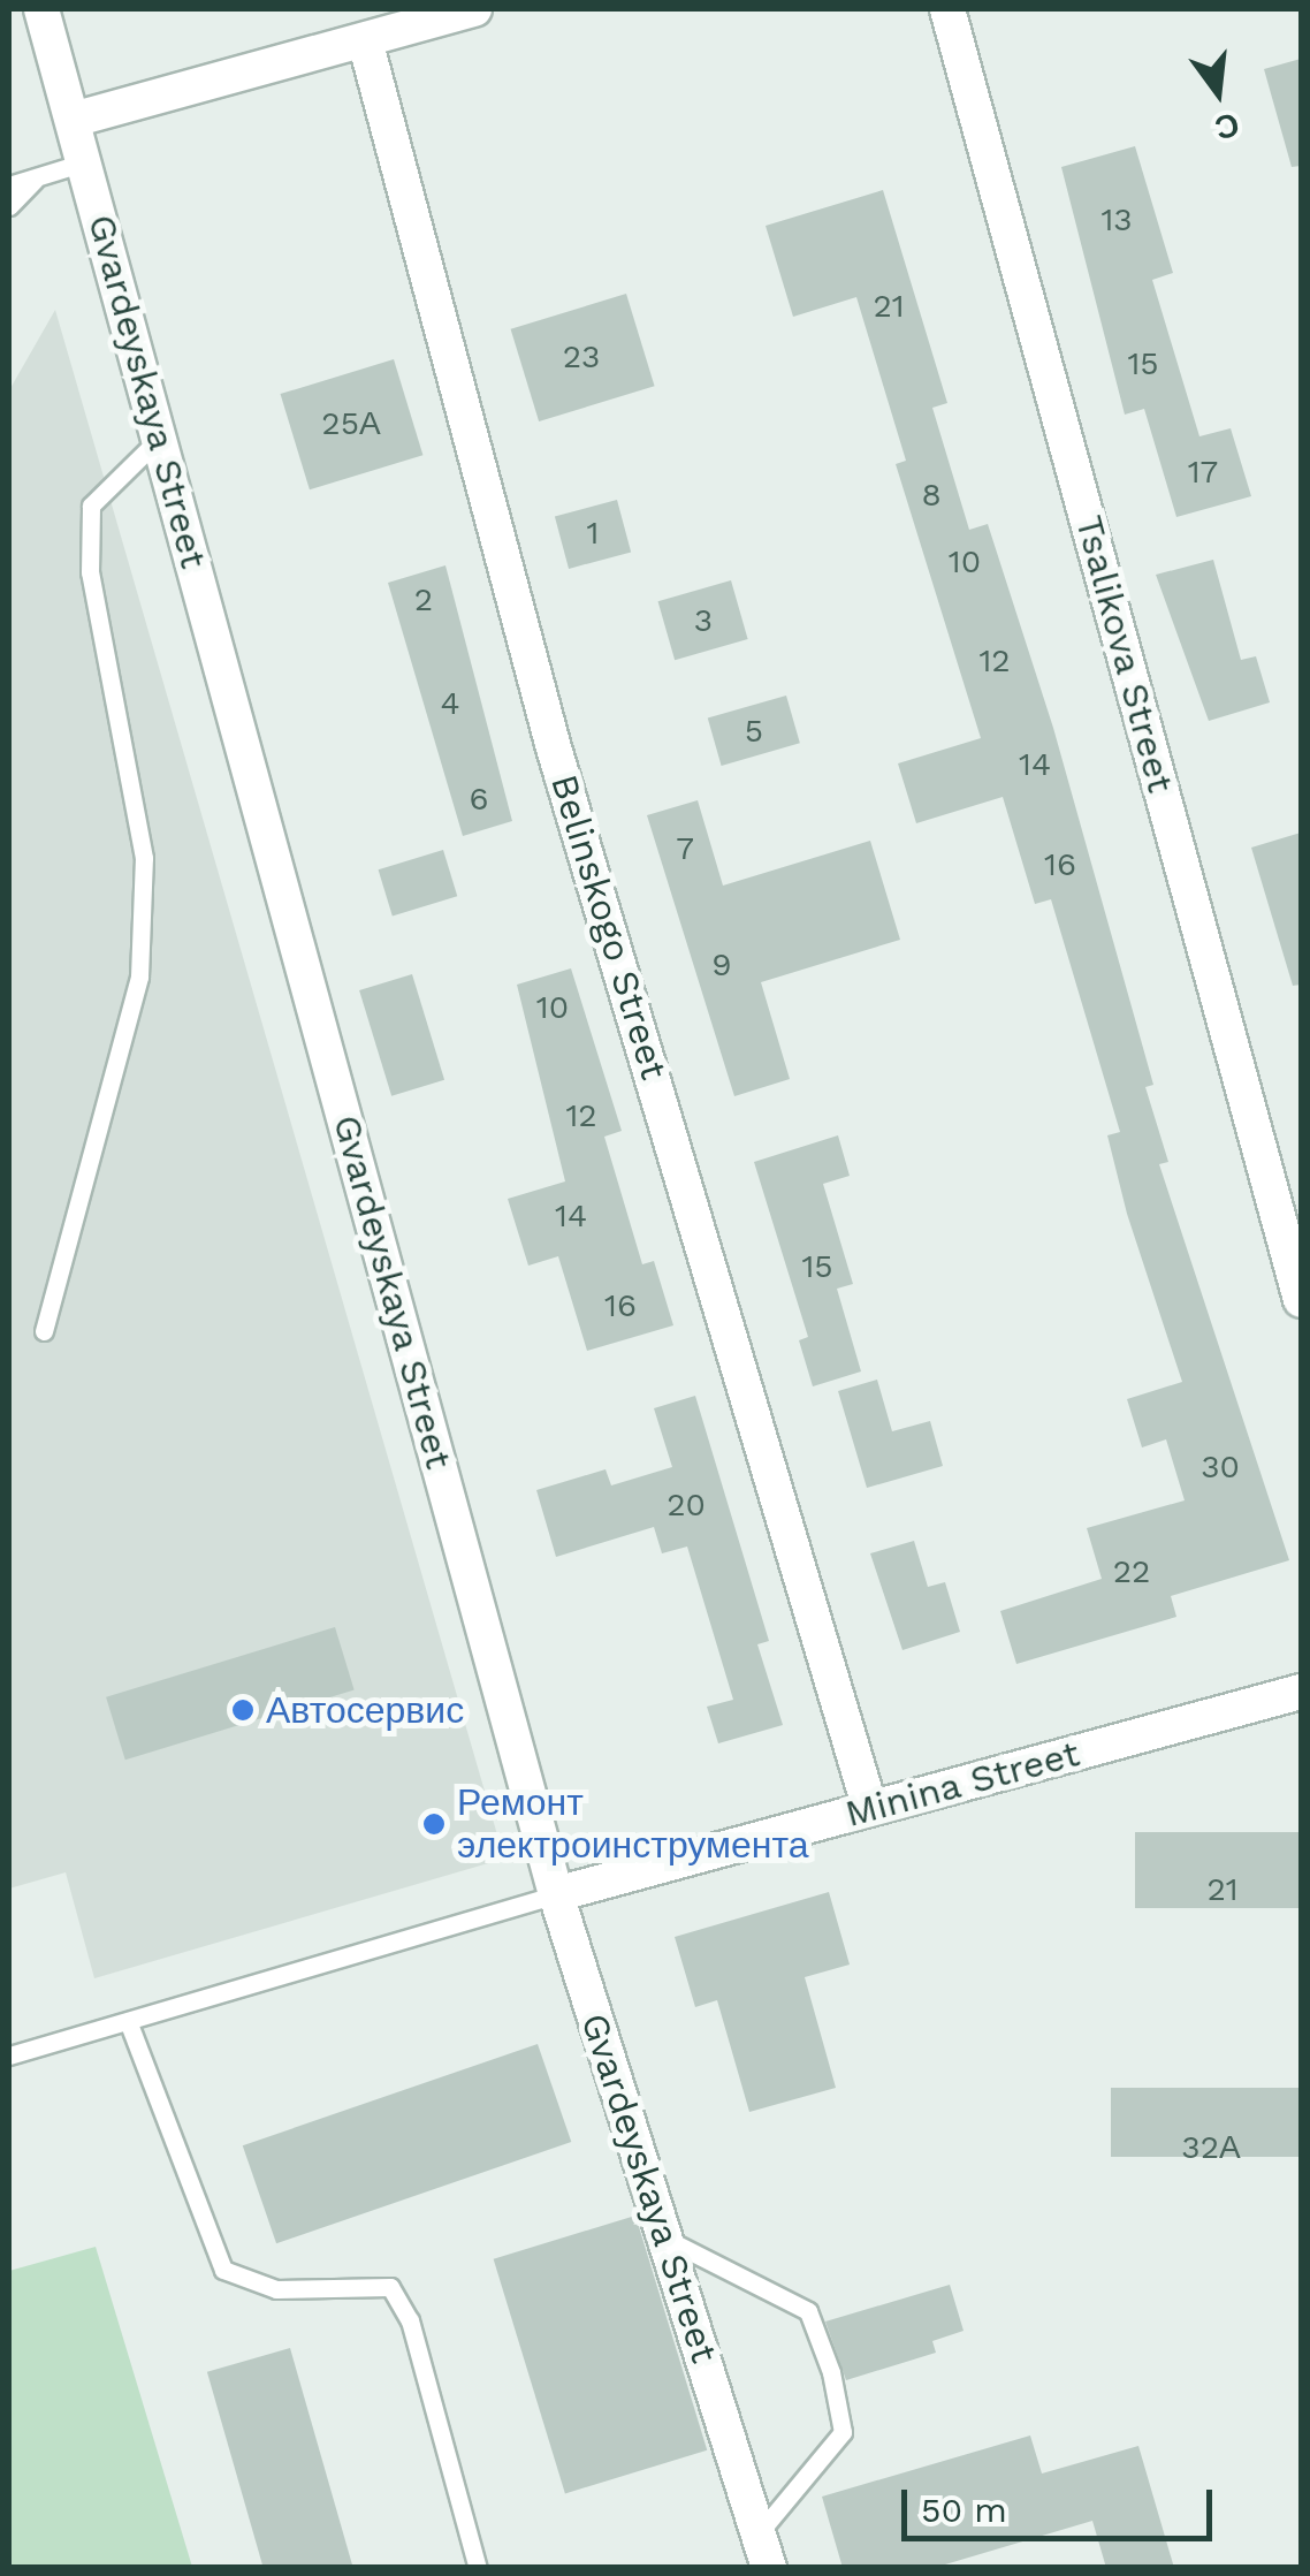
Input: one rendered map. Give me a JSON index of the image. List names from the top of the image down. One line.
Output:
{"streets":{"street":["Gvardeyskaya Street","Tsalikova Street","Belinskogo Street","Minina Street"]},"crossings":[["Gvardeyskaya Street","Minina Street"],["Belinskogo Street","Minina Street"]],"places":["Автосервис","Ремонт электроинструмента"],"house_numbers":["13","21","23","15","25А","17","8","1","10","2","3","12","4","5","14","6","7","16","9","10","12","14","15","16","30","20","22","21","32А"],"scale_bar":"50 m","north":"bottom"}
